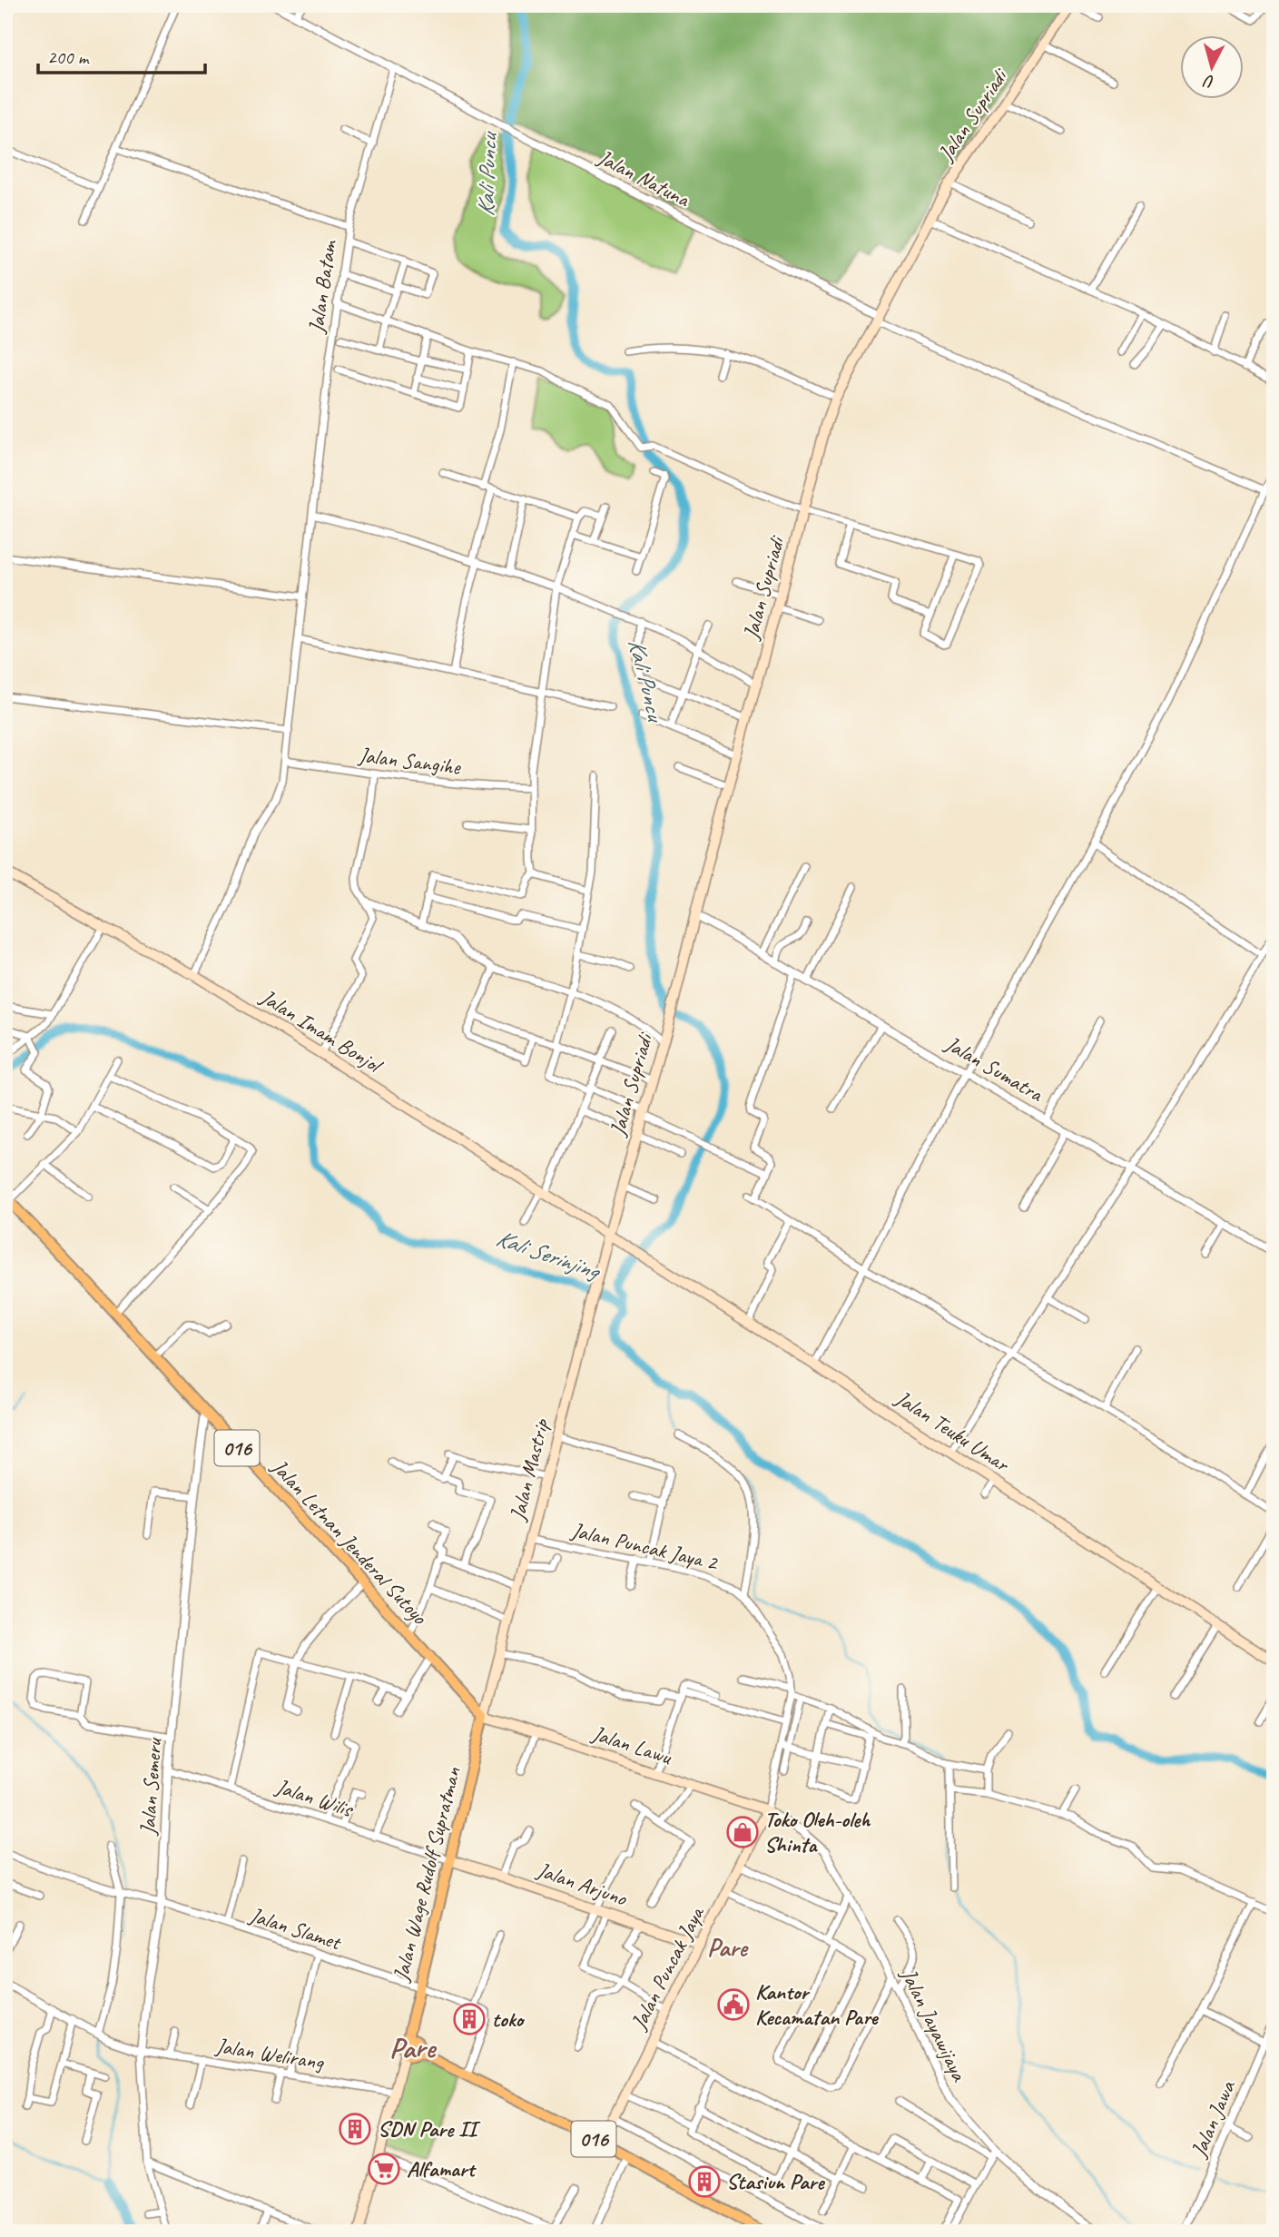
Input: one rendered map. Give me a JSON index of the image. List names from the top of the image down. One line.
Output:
{"streets":{"main road":["Jalan Supriadi","Jalan Imam Bonjol","Jalan Teuku Umar","016","Jalan Mastrip","Jalan Letnan Jenderal Sutoyo","Jalan Lawu","Jalan Wage Rudolf Supratman","Jalan Arjuno","Jalan Puncak Jaya"],"street":["Jalan Natuna","Jalan Batam","Jalan Sangihe","Jalan Sumatra","Jalan Puncak Jaya 2","Jalan Semeru","Jalan Wilis","Jalan Slamet","Jalan Jayawijaya","Jalan Welirang","Jalan Jawa"]},"crossings":[["Jalan Supriadi","Jalan Natuna"],["Jalan Supriadi","Jalan Imam Bonjol"],["Jalan Supriadi","Jalan Sumatra"],["Jalan Supriadi","Jalan Teuku Umar"],["Jalan Supriadi","Jalan Mastrip"],["Jalan Natuna","Jalan Batam"],["Jalan Batam","Jalan Sangihe"],["Jalan Batam","Jalan Imam Bonjol"],["Jalan Imam Bonjol","Jalan Teuku Umar"],["Jalan Imam Bonjol","Jalan Mastrip"],["Jalan Teuku Umar","Jalan Mastrip"],["016","Jalan Letnan Jenderal Sutoyo"],["016","Jalan Wage Rudolf Supratman"],["016","Jalan Puncak Jaya"],["Jalan Mastrip","Jalan Letnan Jenderal Sutoyo"],["Jalan Mastrip","Jalan Puncak Jaya 2"],["Jalan Mastrip","Jalan Lawu"],["Jalan Mastrip","Jalan Wage Rudolf Supratman"],["Jalan Letnan Jenderal Sutoyo","Jalan Lawu"],["Jalan Letnan Jenderal Sutoyo","Jalan Semeru"],["Jalan Letnan Jenderal Sutoyo","Jalan Wage Rudolf Supratman"],["Jalan Puncak Jaya 2","Jalan Lawu"],["Jalan Puncak Jaya 2","Jalan Puncak Jaya"],["Jalan Puncak Jaya 2","Jalan Jayawijaya"],["Jalan Lawu","Jalan Wage Rudolf Supratman"],["Jalan Lawu","Jalan Puncak Jaya"],["Jalan Lawu","Jalan Jayawijaya"],["Jalan Semeru","Jalan Wilis"],["Jalan Semeru","Jalan Slamet"],["Jalan Semeru","Jalan Welirang"],["Jalan Wilis","Jalan Wage Rudolf Supratman"],["Jalan Wilis","Jalan Arjuno"],["Jalan Wage Rudolf Supratman","Jalan Arjuno"],["Jalan Wage Rudolf Supratman","Jalan Slamet"],["Jalan Arjuno","Jalan Puncak Jaya"],["Jalan Puncak Jaya","Jalan Jayawijaya"]],"districts":["Pare","Pare"],"water":["Kali Puncu","Kali Serinjing"],"places":{"shop":["Toko Oleh-oleh Shinta"],"public building":["Kantor Kecamatan Pare"],"building":["toko","SDN Pare II","Stasiun Pare"],"supermarket":["Alfamart"]},"scale_bar":"200 m","north":"bottom"}
